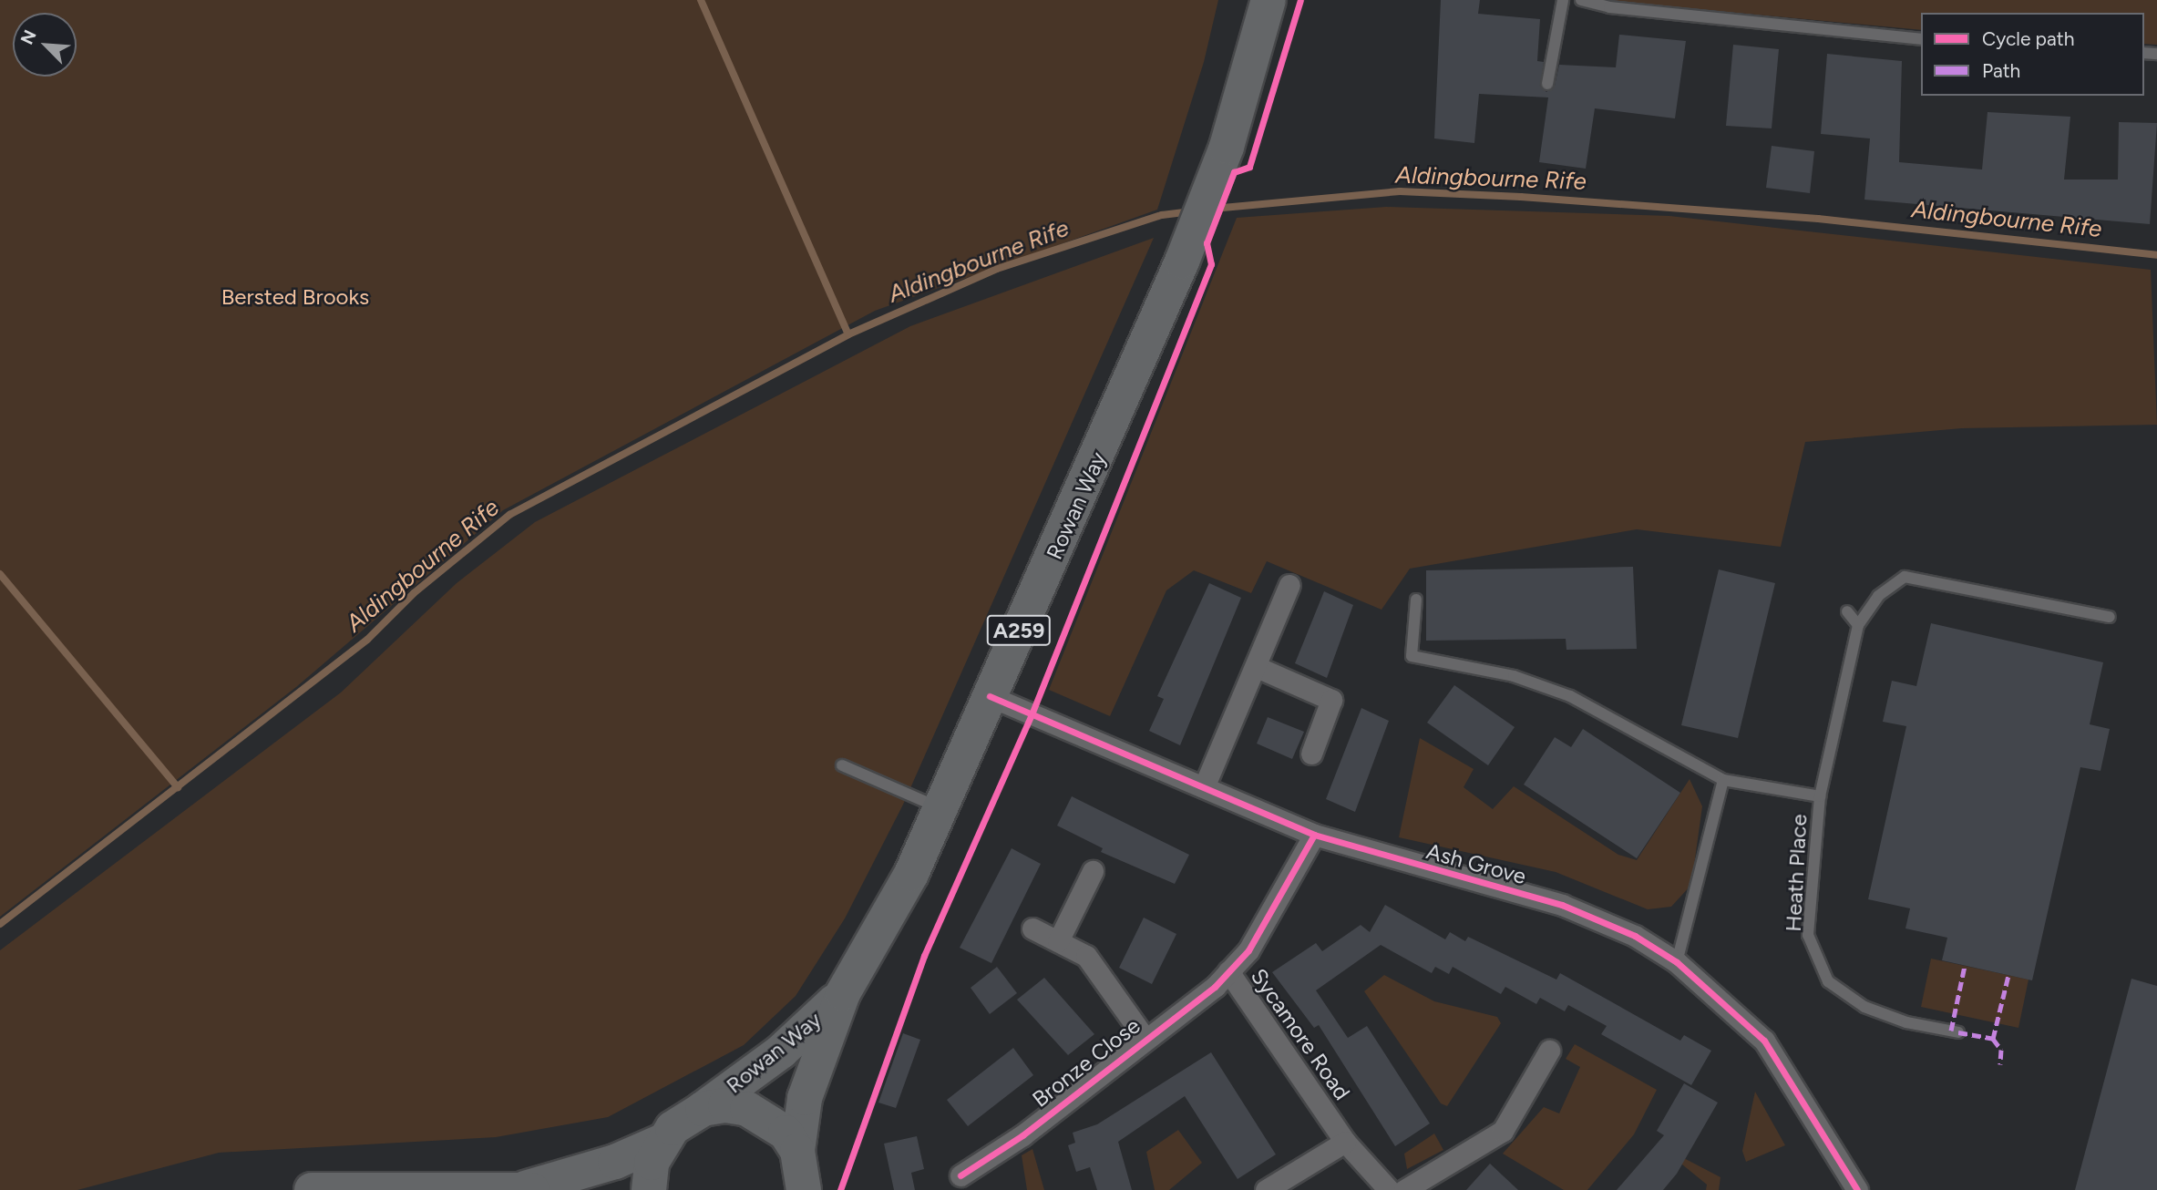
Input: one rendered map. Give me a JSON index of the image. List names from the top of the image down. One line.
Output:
{"streets":{"highway":["Rowan Way","A259"],"street":["Ash Grove","Sycamore Road","Bronze Close"],"lane":["Heath Place"]},"crossings":[["Rowan Way","Ash Grove"],["Ash Grove","Sycamore Road"],["Sycamore Road","Bronze Close"]],"water":["Aldingbourne Rife"],"parks":["Bersted Brooks"],"legend":["Cycle path","Path"],"north":"top left"}
